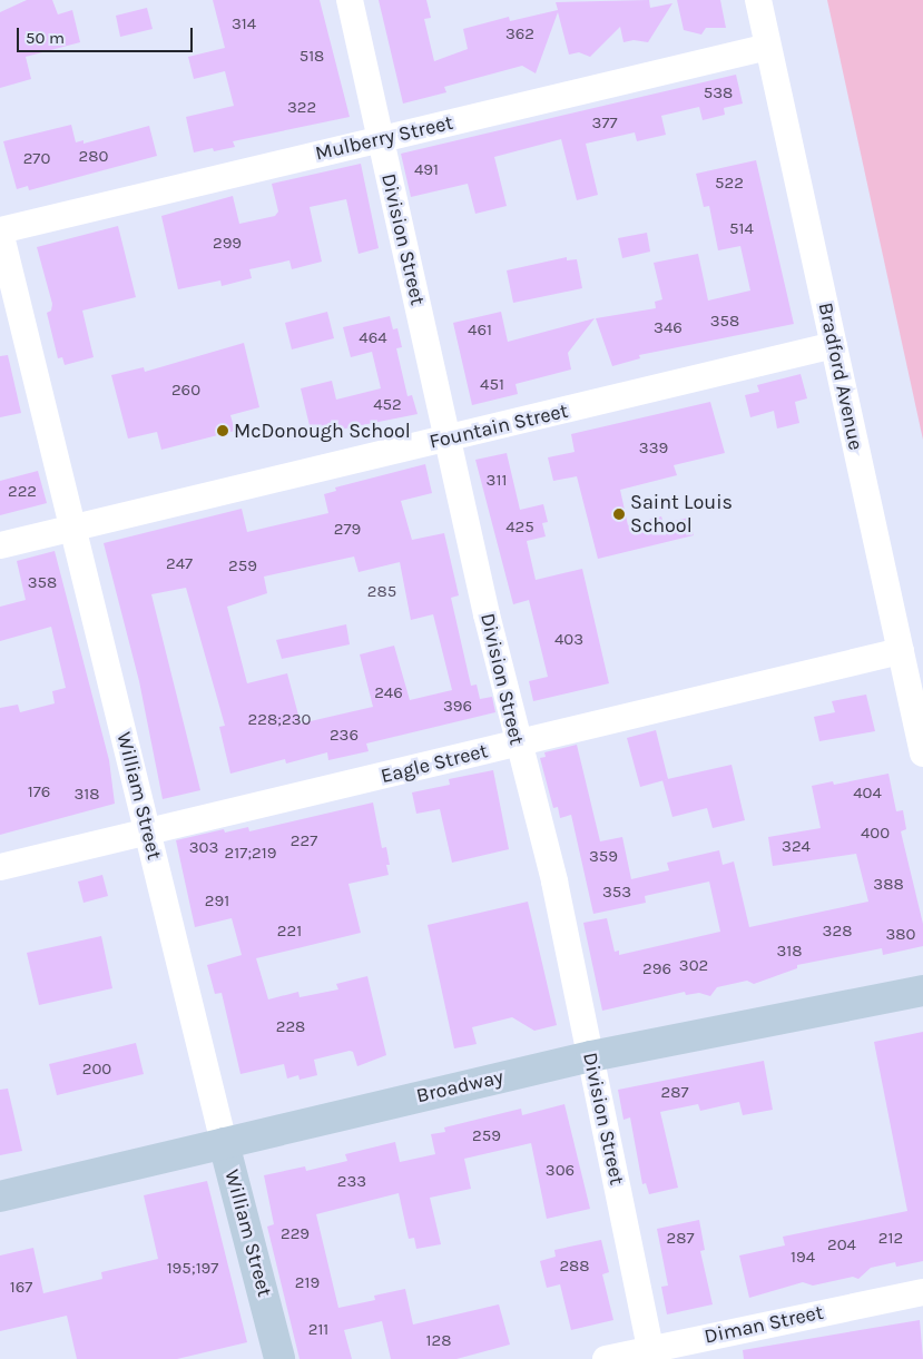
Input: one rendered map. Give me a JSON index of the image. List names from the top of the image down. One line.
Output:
{"streets":{"main road":["William Street","Broadway"],"street":["Mulberry Street","Division Street","Bradford Avenue","Fountain Street","Eagle Street","Diman Street"]},"crossings":[["Mulberry Street","Division Street"],["Mulberry Street","Bradford Avenue"],["Mulberry Street","William Street"],["Division Street","Fountain Street"],["Division Street","Eagle Street"],["Division Street","Broadway"],["Division Street","Diman Street"],["Bradford Avenue","Fountain Street"],["Bradford Avenue","Eagle Street"],["Fountain Street","William Street"],["Eagle Street","William Street"],["William Street","Broadway"]],"places":["McDonough School","Saint Louis School"],"house_numbers":["314","362","518","538","322","377","280","270","491","522","514","299","358","346","461","464","451","260","452","339","311","222","425","279","247","259","358","285","403","246","396","228;230","236","176","404","318","400","227","324","303","217;219","359","388","353","291","221","328","380","318","302","296","228","200","287","259","306","233","229","287","212","204","194","288","195;197","219","167","211","128"],"scale_bar":"50 m"}
